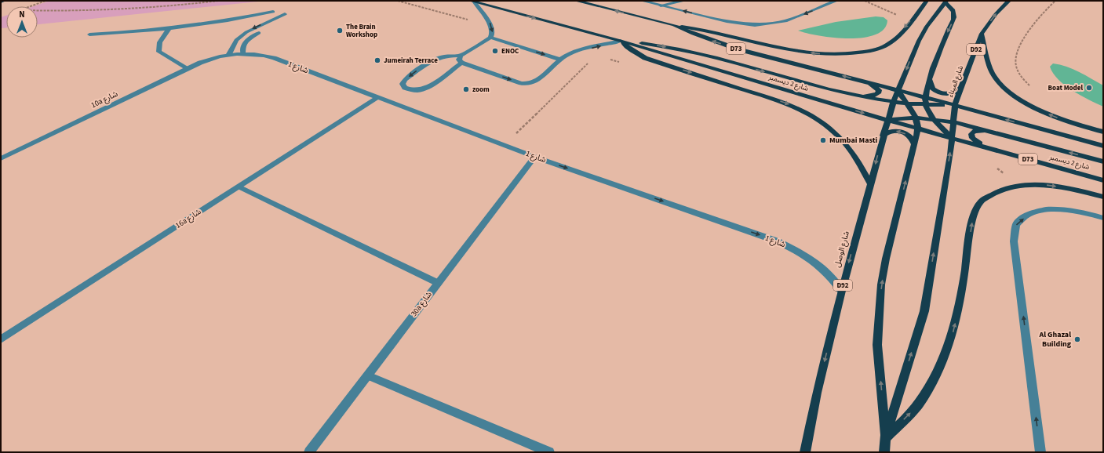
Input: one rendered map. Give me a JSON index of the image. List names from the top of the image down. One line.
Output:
{"streets":{"main road":["D73","D92","شارع الميناء","شارع 2 ديسمبر","شارع الوصل"],"street":["شارع 1","10a شارع","16a شارع","30a شارع"]},"crossings":[["D73","D92"],["D73","شارع الميناء"],["D73","شارع الوصل"],["D92","شارع الميناء"],["D92","شارع 2 ديسمبر"],["D92","شارع الوصل"],["شارع 1","10a شارع"],["شارع 1","16a شارع"],["شارع 1","شارع الوصل"],["شارع 1","30a شارع"],["شارع 2 ديسمبر","شارع الوصل"]],"one_way":["شارع 1","شارع الميناء"],"places":["The Brain Workshop","ENOC","Jumeirah Terrace","Boat Model","zoom","Mumbai Masti","Al Ghazal Building"],"north":"top"}
